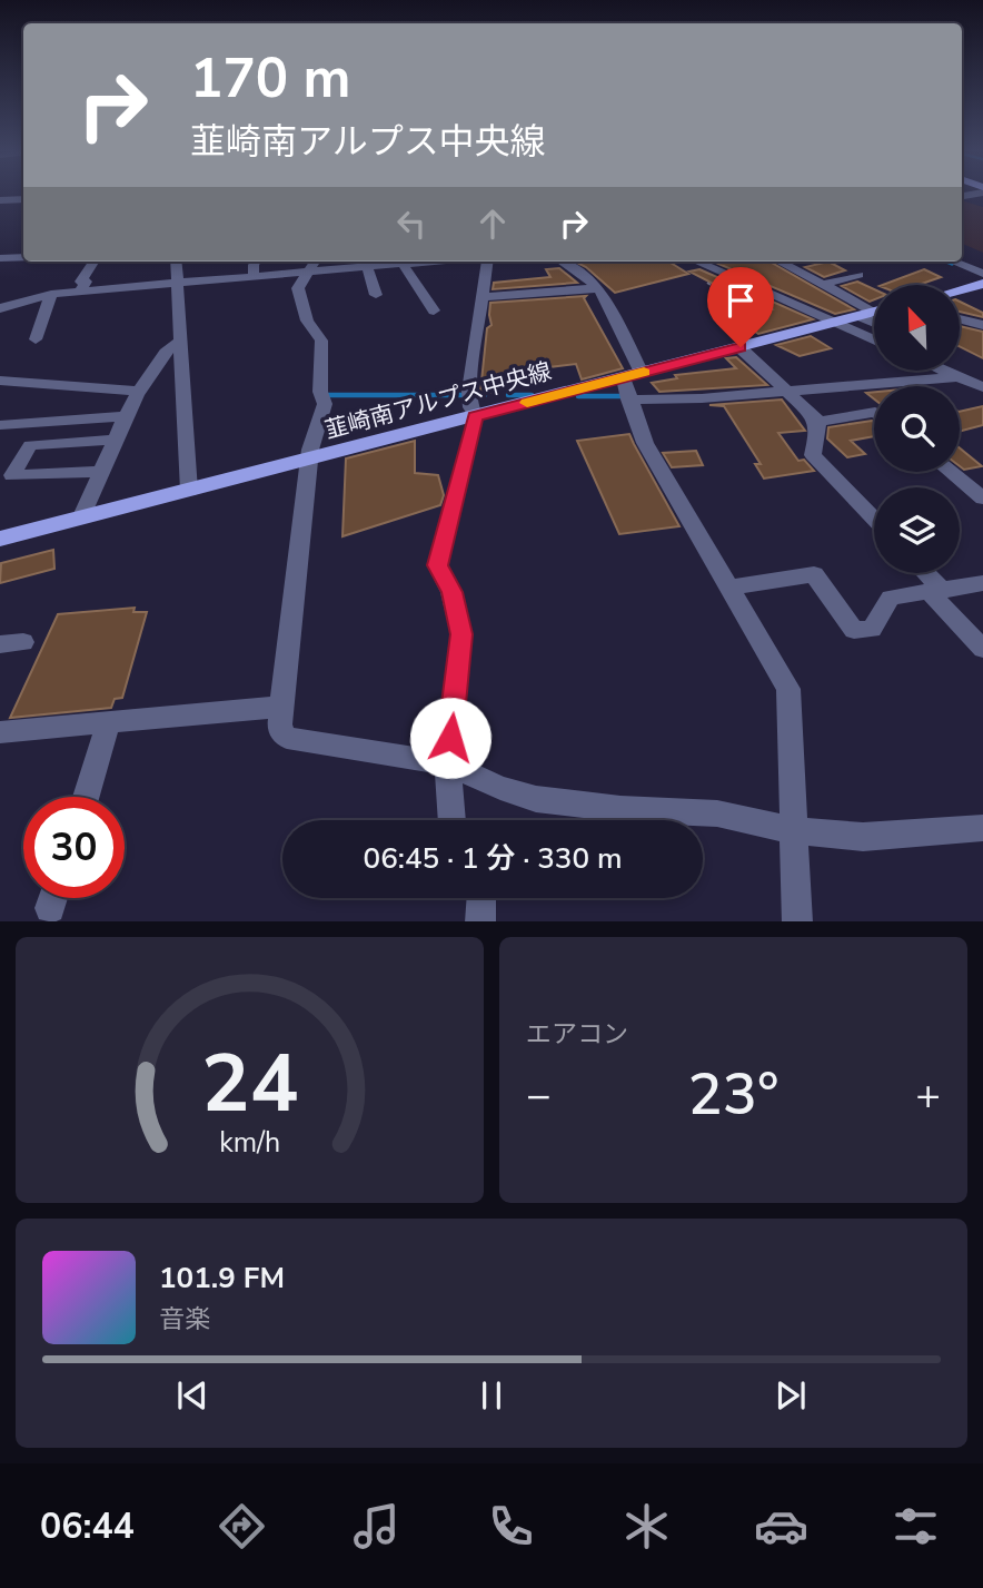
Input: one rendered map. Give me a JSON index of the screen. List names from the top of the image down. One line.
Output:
{"streets":{"main road":["韮崎南アルプス中央線"]},"north":"top left","page":{"turn":["170 m","韮崎南アルプス中央線"],"limit":"30","trip":"06:45 · 1 分 · 330 m","tile":"エアコン","heat":["−","23°","+"],"song":["101.9 FM","音楽"],"tabs":"06:44","gauge":["24","km/h"]}}
